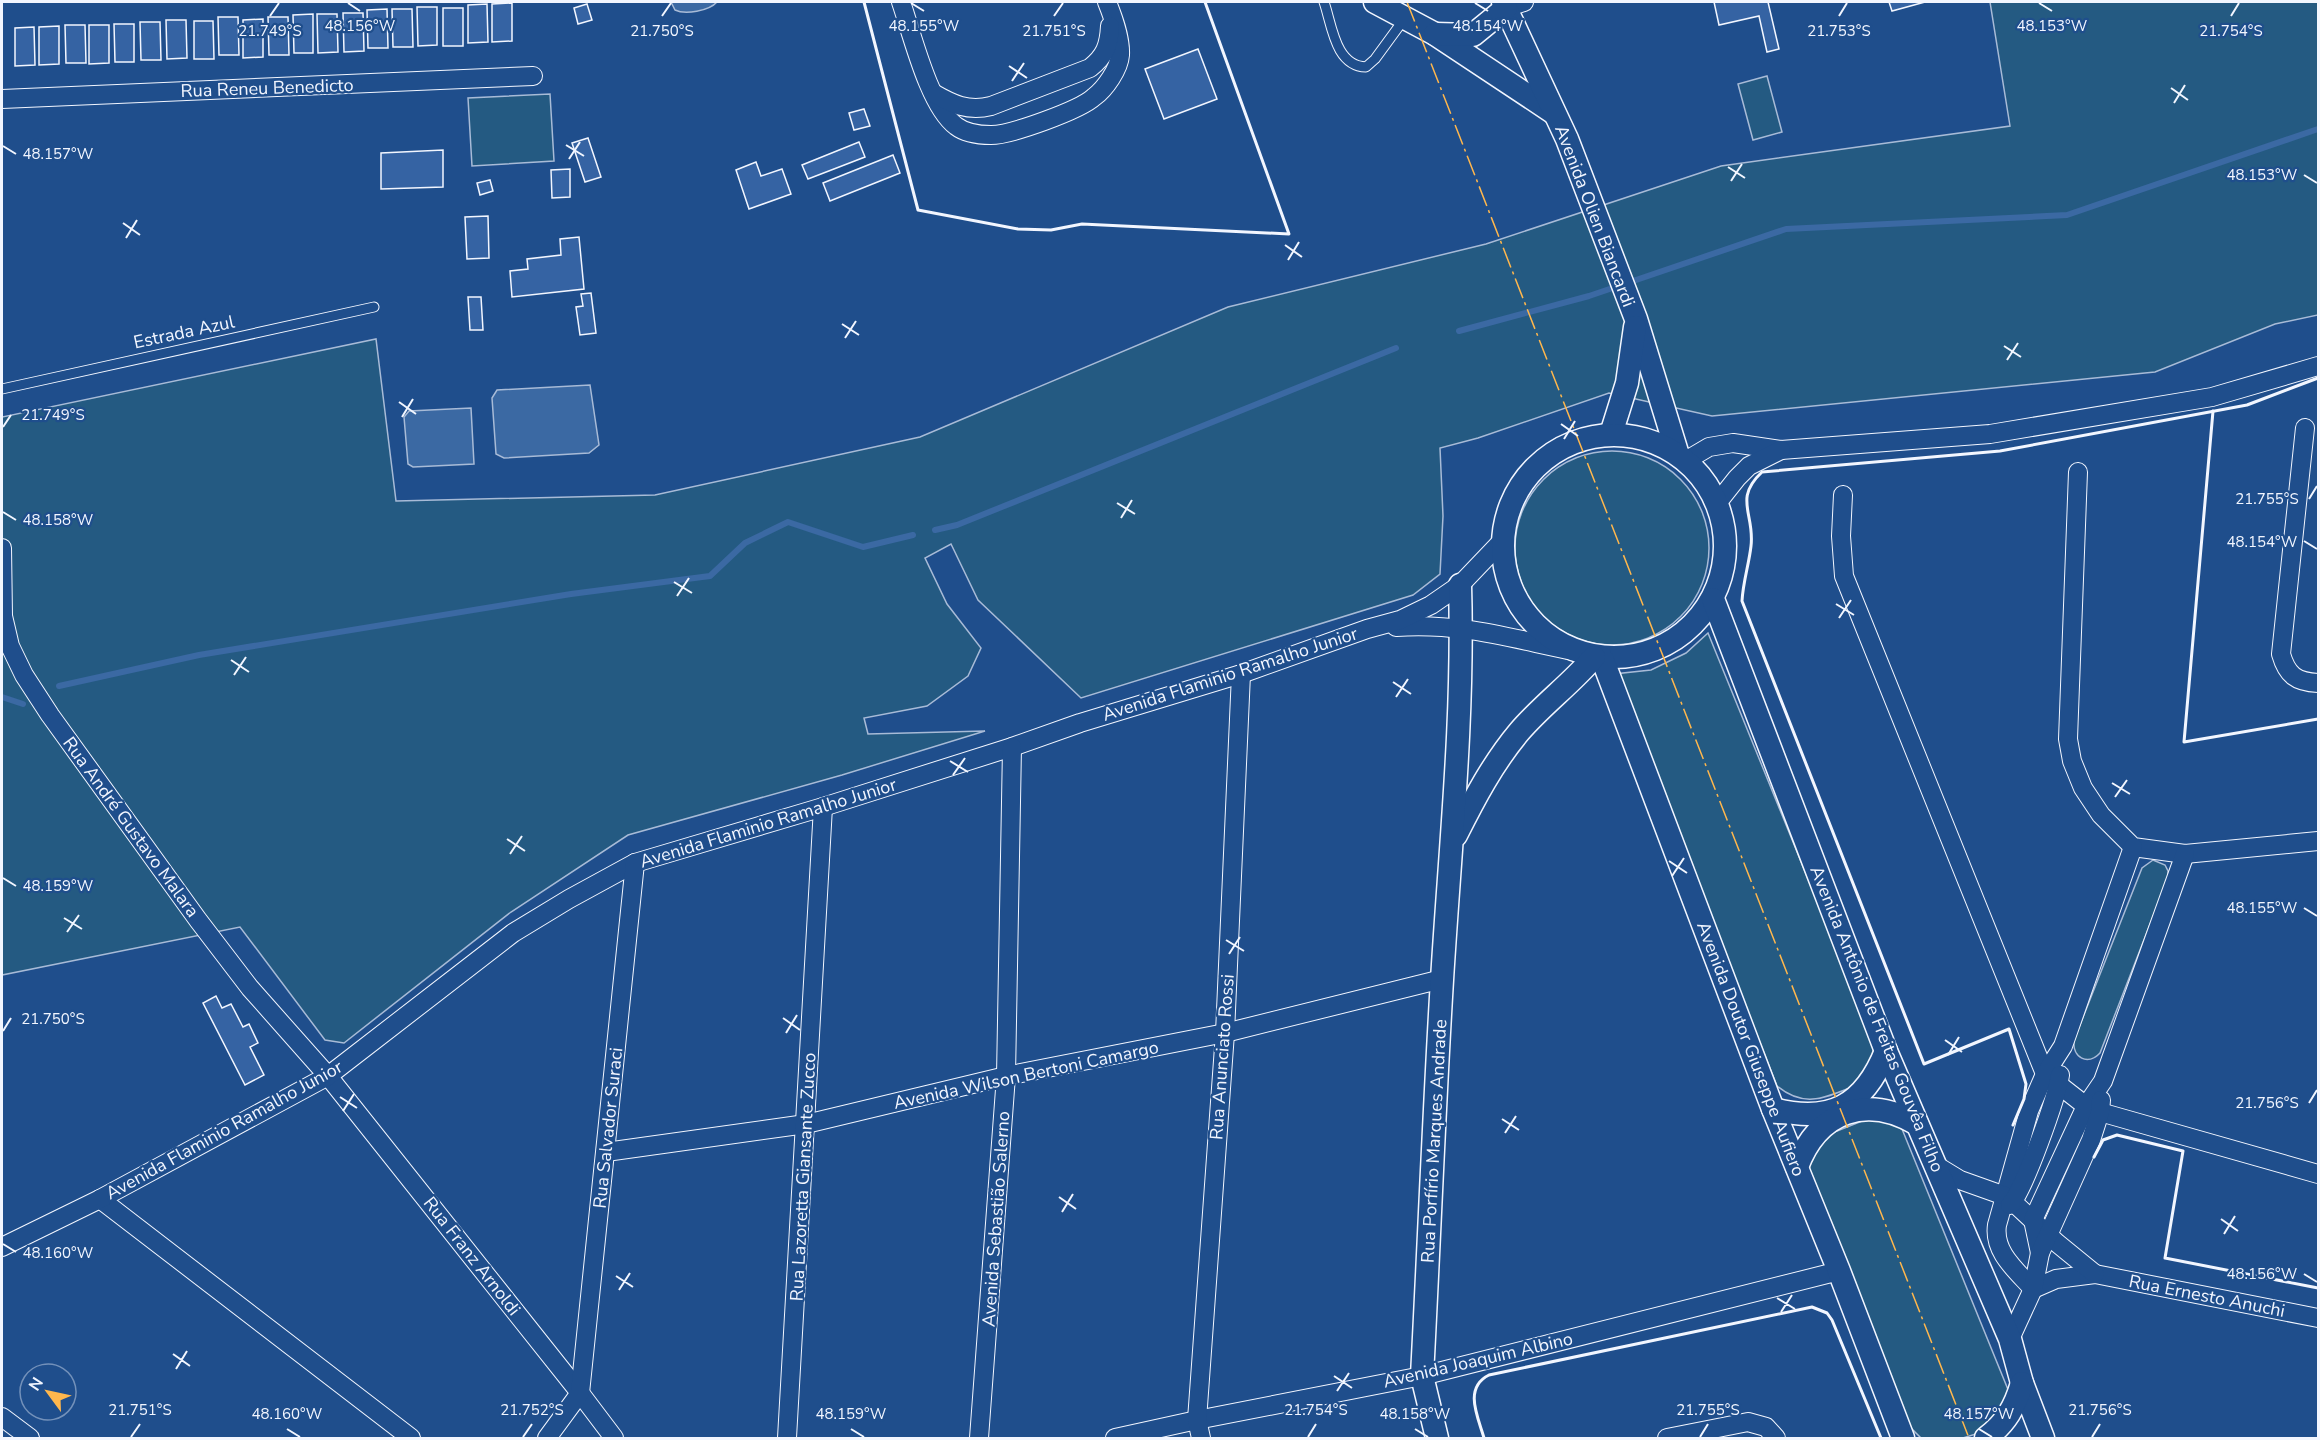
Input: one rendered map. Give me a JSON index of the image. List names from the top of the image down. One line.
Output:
{"streets":{"street":["Rua Reneu Benedicto","Avenida Olien Biancardi","Avenida Flaminio Ramalho Junior","Rua André Gustavo Malara","Avenida Antônio de Freitas Gouvêa Filho","Avenida Doutor Giuseppe Aufiero","Rua Anunciato Rossi","Avenida Wilson Bertoni Camargo","Rua Salvador Suraci","Rua Porfírio Marques Andrade","Rua Lazoretta Giansante Zucco","Avenida Sebastião Salerno","Rua Franz Arnoldi","Rua Ernesto Anuchi","Avenida Joaquim Albino"],"lane":["Estrada Azul"]},"crossings":[["Avenida Flaminio Ramalho Junior","Rua André Gustavo Malara"],["Avenida Flaminio Ramalho Junior","Avenida Doutor Giuseppe Aufiero"],["Avenida Flaminio Ramalho Junior","Rua Anunciato Rossi"],["Avenida Flaminio Ramalho Junior","Rua Salvador Suraci"],["Avenida Flaminio Ramalho Junior","Rua Porfírio Marques Andrade"],["Avenida Flaminio Ramalho Junior","Rua Lazoretta Giansante Zucco"],["Avenida Flaminio Ramalho Junior","Avenida Sebastião Salerno"],["Avenida Flaminio Ramalho Junior","Rua Franz Arnoldi"],["Rua André Gustavo Malara","Rua Franz Arnoldi"],["Avenida Doutor Giuseppe Aufiero","Rua Porfírio Marques Andrade"],["Avenida Doutor Giuseppe Aufiero","Avenida Joaquim Albino"],["Rua Anunciato Rossi","Avenida Wilson Bertoni Camargo"],["Rua Anunciato Rossi","Avenida Joaquim Albino"],["Avenida Wilson Bertoni Camargo","Rua Salvador Suraci"],["Avenida Wilson Bertoni Camargo","Rua Porfírio Marques Andrade"],["Avenida Wilson Bertoni Camargo","Rua Lazoretta Giansante Zucco"],["Avenida Wilson Bertoni Camargo","Avenida Sebastião Salerno"],["Rua Salvador Suraci","Rua Franz Arnoldi"],["Rua Porfírio Marques Andrade","Avenida Joaquim Albino"]],"north":"top left","coordinates":["48.156°W","48.155°W","48.154°W","48.153°W","21.749°S","21.750°S","21.751°S","21.753°S","21.754°S","48.157°W","21.755°S","48.158°W","48.159°W","21.756°S","48.160°W","21.752°S"]}
